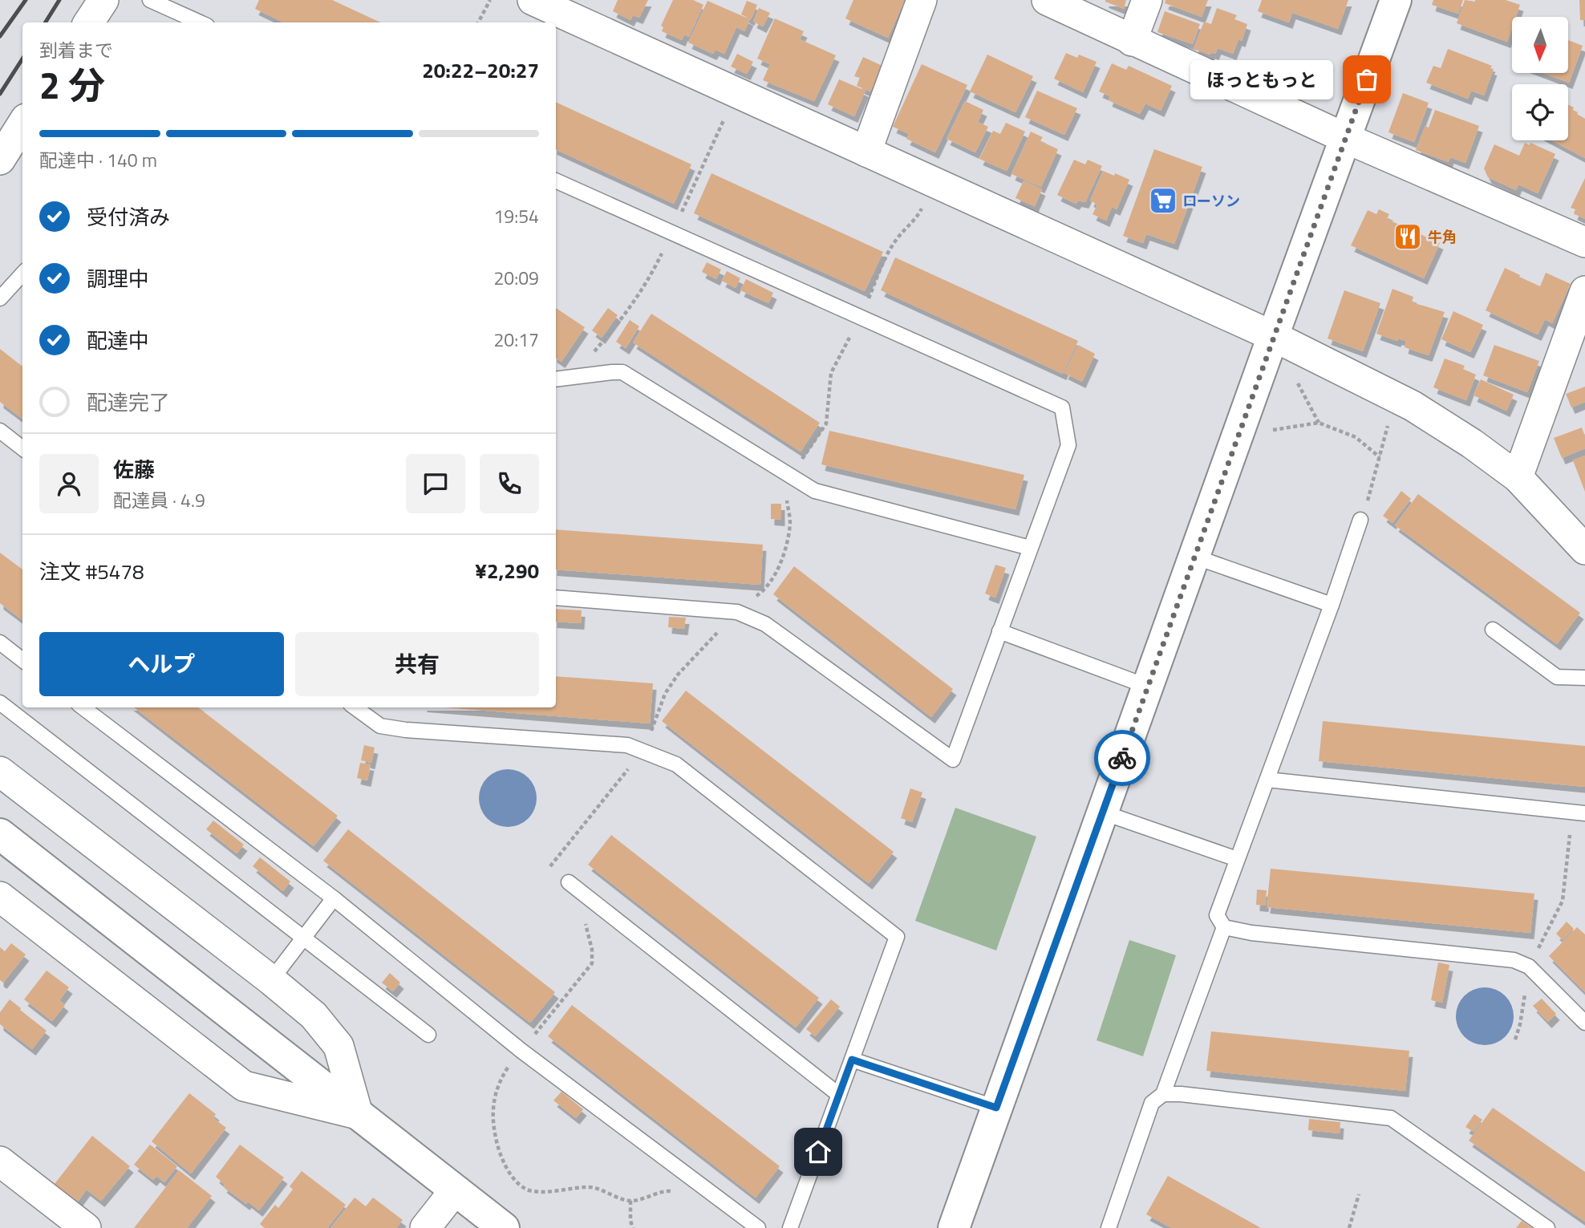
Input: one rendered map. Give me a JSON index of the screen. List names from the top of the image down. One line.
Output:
{"places":{"other":["ほっともっと"],"supermarket":["ローソン"],"restaurant":["牛角"]},"north":"bottom","page":{"heading":["2 分","到着まで","20:22–20:27"],"panel":["佐藤","配達員 · 4.9","注文 #5478","¥2,290"],"bubble":"ほっともっと","bar":"配達中 · 140 m","list":[["受付済み","19:54"],["調理中","20:09"],["配達中","20:17"],"配達完了"],"buttons":["ヘルプ","共有"]}}
